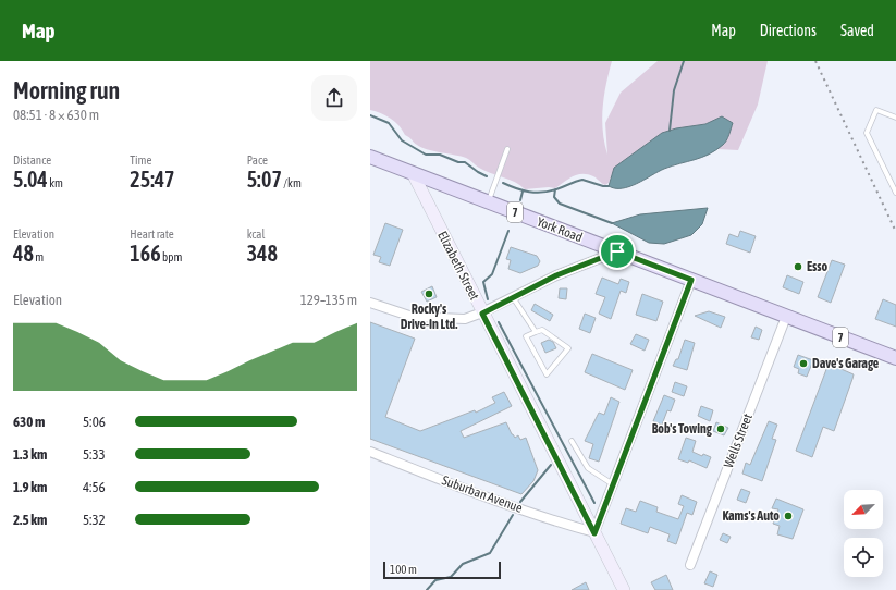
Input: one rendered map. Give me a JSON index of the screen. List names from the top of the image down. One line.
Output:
{"streets":{"main road":["7","York Road"],"street":["Elizabeth Street","Wells Street","Suburban Avenue"]},"crossings":[["York Road","Elizabeth Street"],["York Road","Wells Street"],["Elizabeth Street","Suburban Avenue"]],"places":["Esso","Rocky's Drive-In Ltd.","Dave's Garage","Bob's Towing","Kams's Auto"],"scale_bar":"100 m","north":"bottom left","page":{"header":"Map","nav":["Map","Directions","Saved"],"heading":["Morning run","08:51 · 8 × 630 m"],"stats":[["Distance","5.04 km"],["Time","25:47"],["Pace","5:07 /km"],["Elevation","48 m"],["Heart rate","166 bpm"],["kcal","348"]],"chart":["Elevation","129–135 m"],"list":[{"name":"630 m","note":"5:06"},{"name":"1.3 km","note":"5:33"},{"name":"1.9 km","note":"4:56"},{"name":"2.5 km","note":"5:32"}],"scale":"100 m"}}
